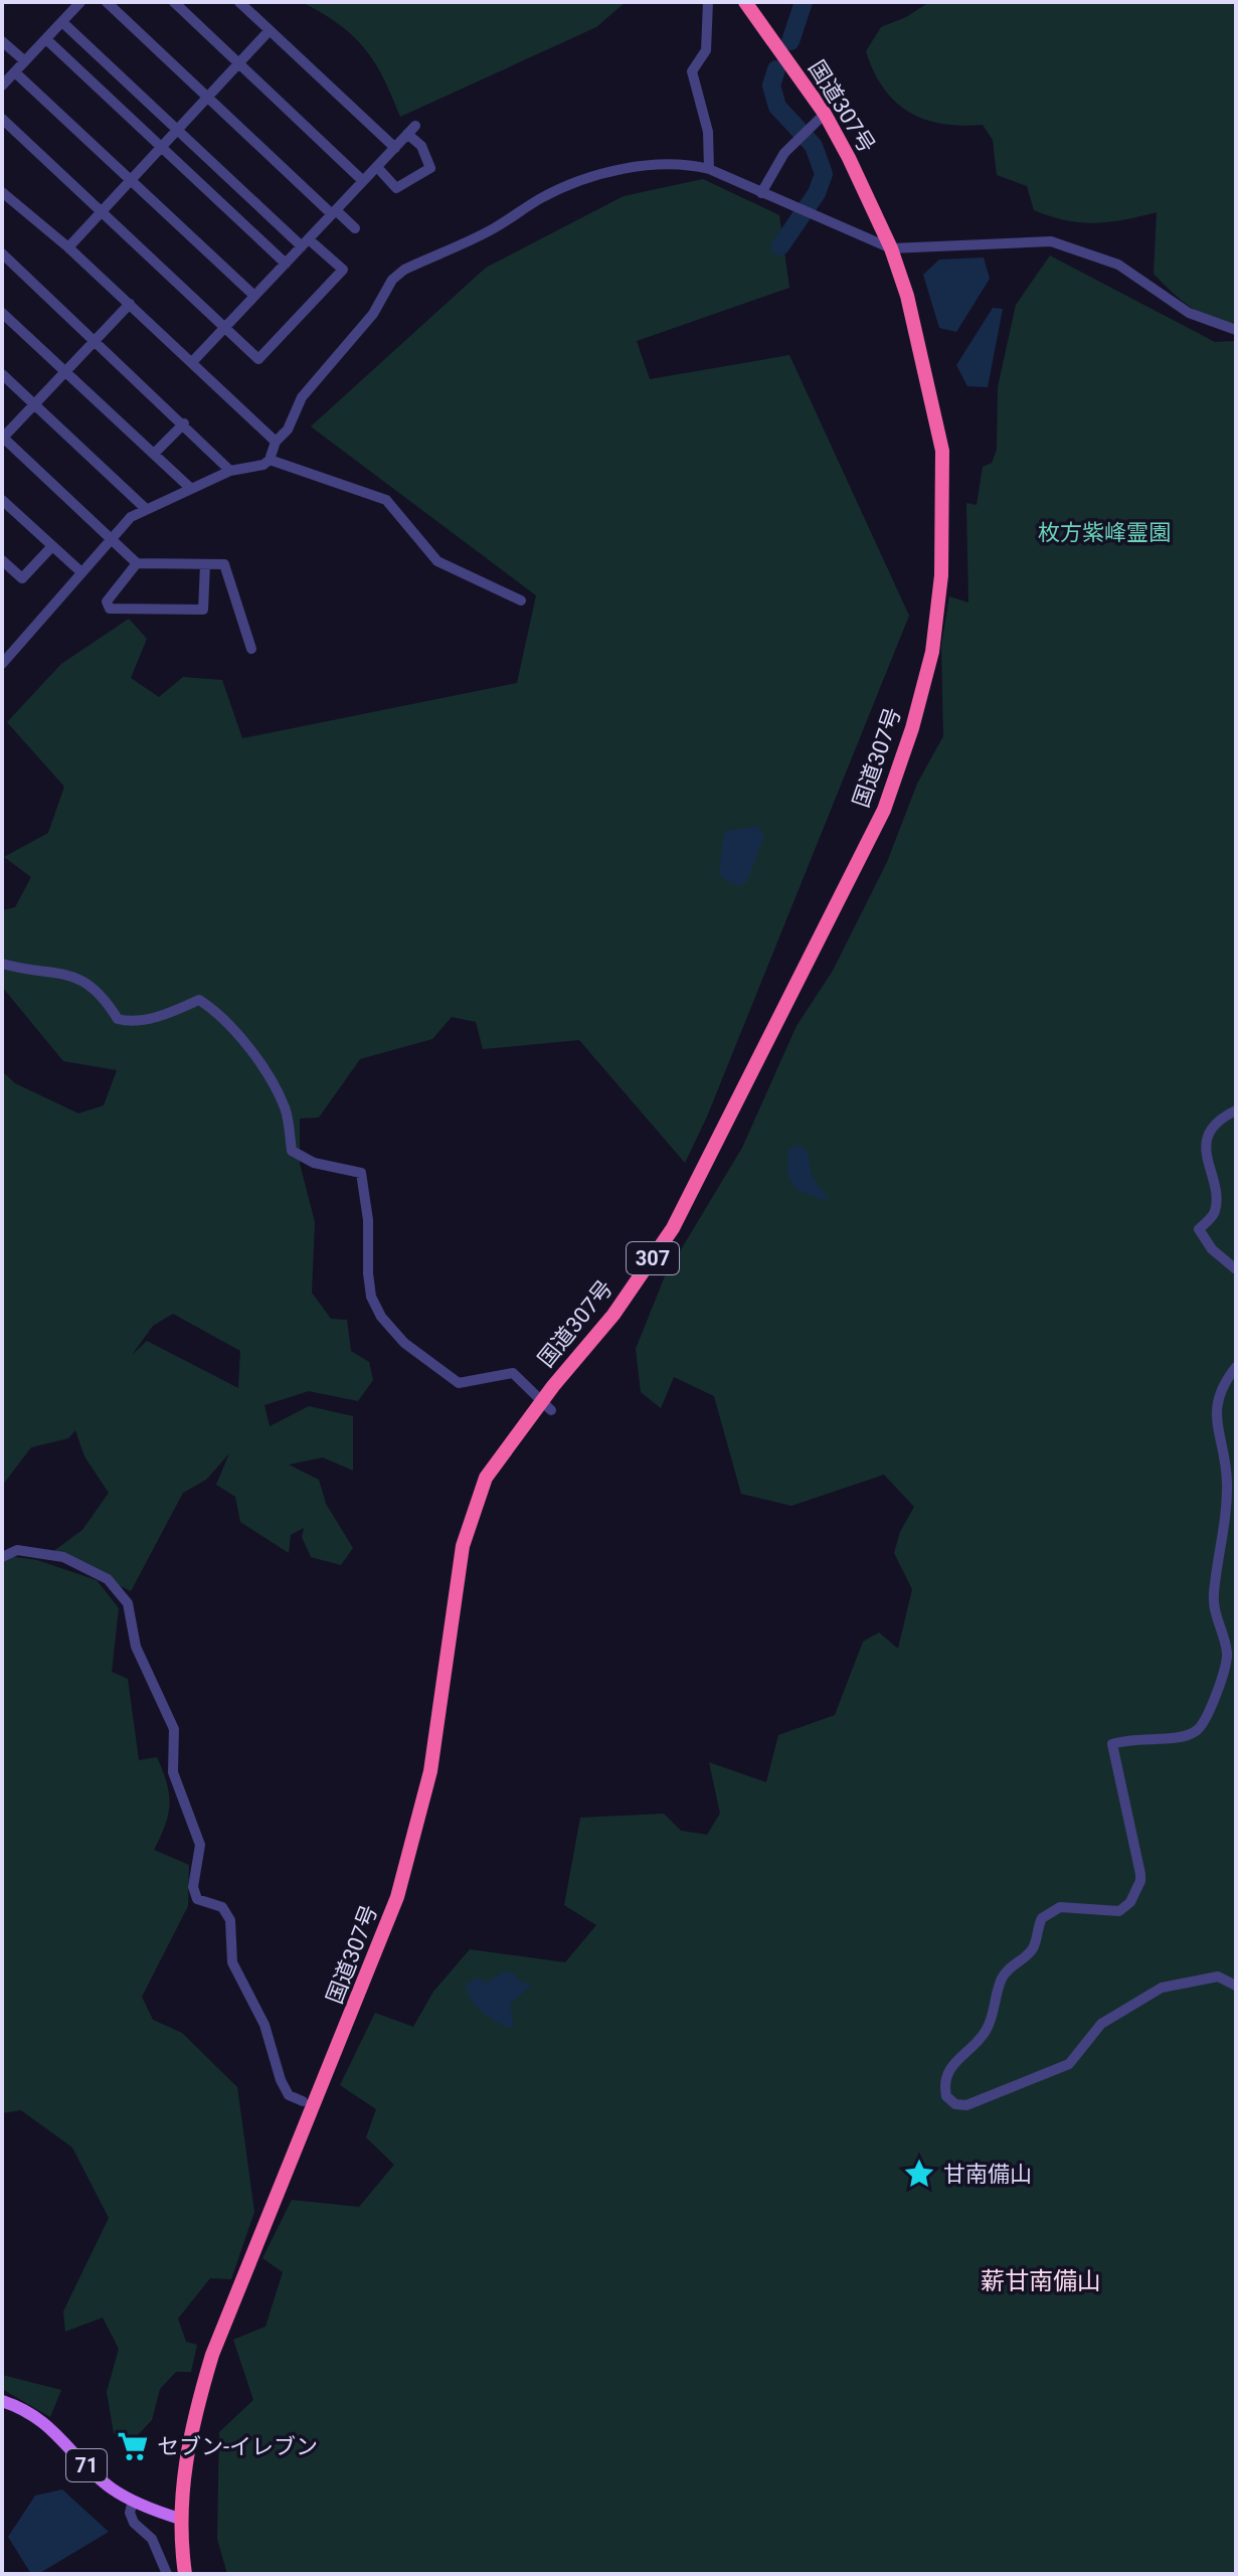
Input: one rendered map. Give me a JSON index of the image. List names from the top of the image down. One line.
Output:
{"streets":{"highway":["国道307号","307"],"main road":["71"]},"crossings":[["国道307号","71"]],"districts":["薪甘南備山"],"parks":["枚方紫峰霊園"],"places":{"place":["甘南備山"],"supermarket":["セブン-イレブン"]}}
